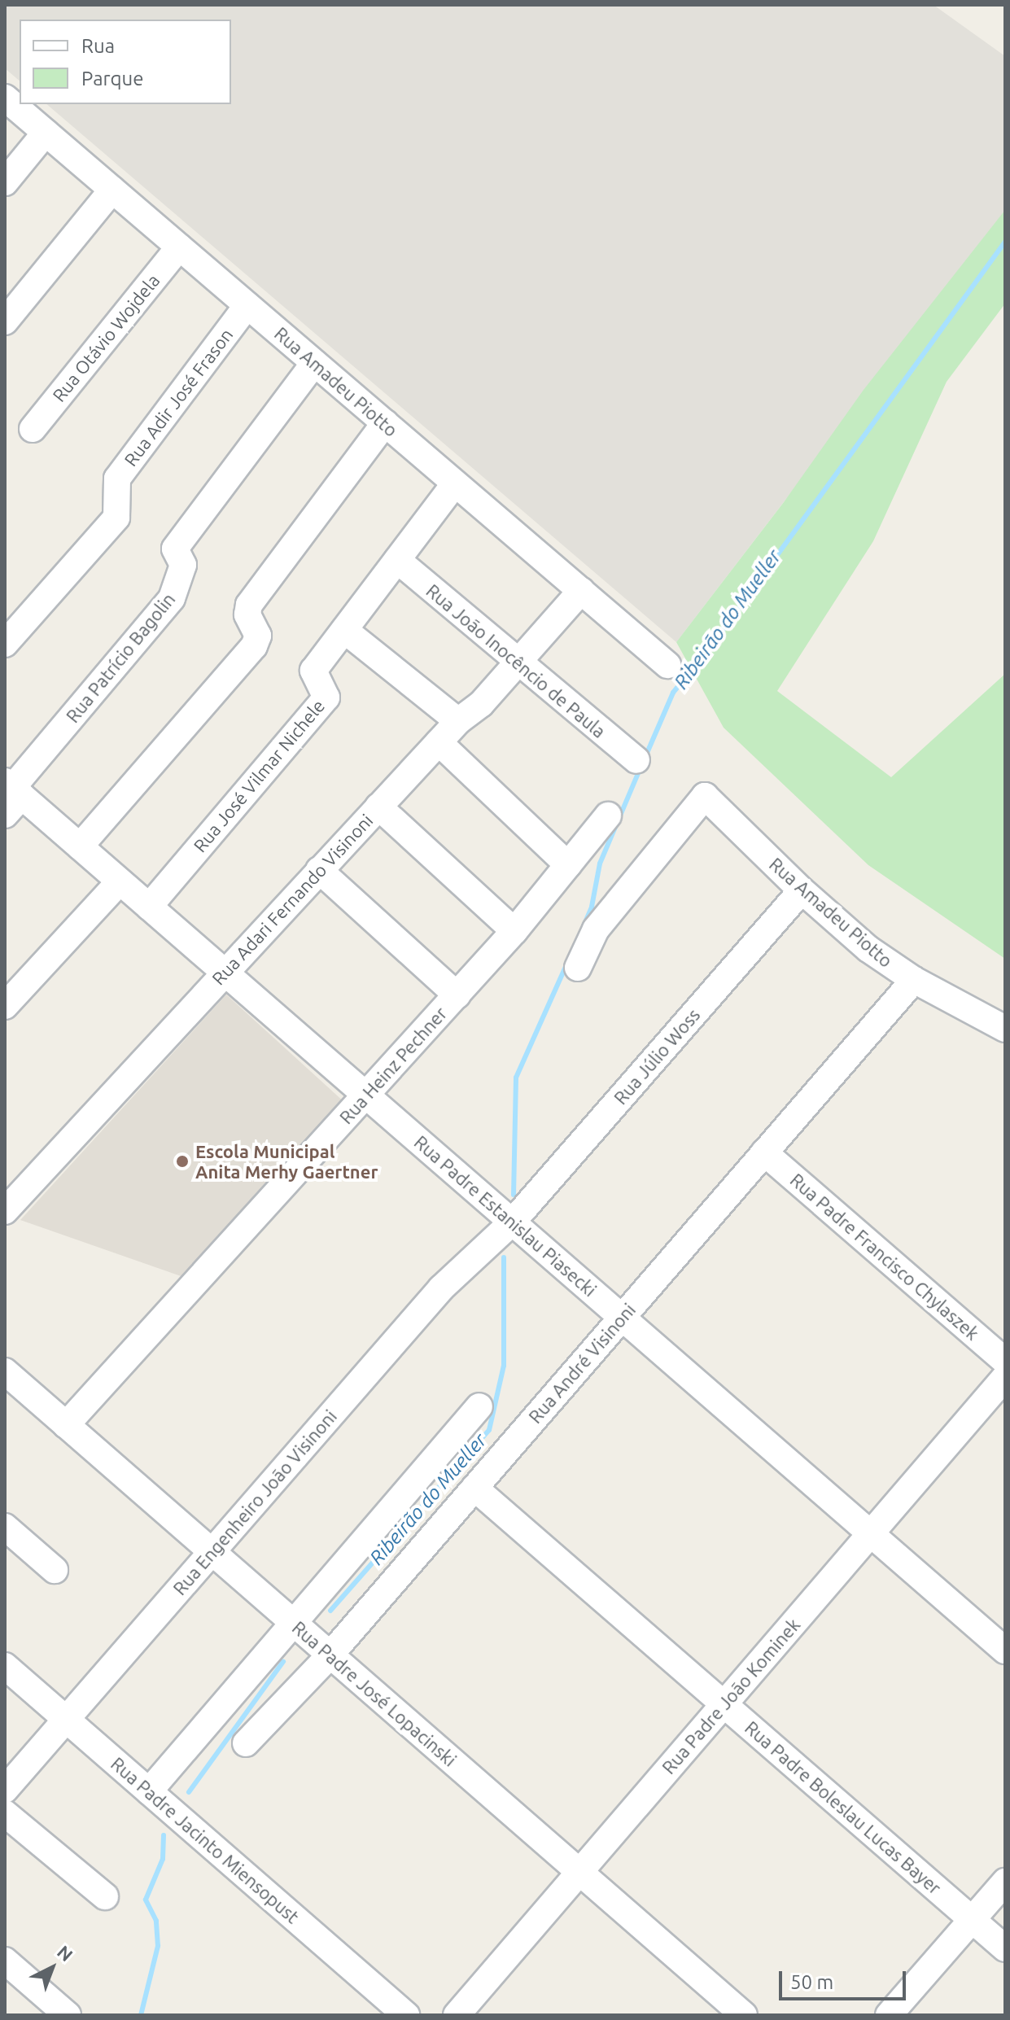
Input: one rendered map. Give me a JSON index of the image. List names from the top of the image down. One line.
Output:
{"streets":{"street":["Rua Otávio Wojdela","Rua Amadeu Piotto","Rua Adir José Frason","Rua Patrício Bagolin","Rua João Inocêncio de Paula","Rua José Vilmar Nichele","Rua Adari Fernando Visinoni","Rua Júlio Woss","Rua Heinz Pechner","Rua Padre Estanislau Piasecki","Rua Padre Francisco Chylaszek","Rua André Visinoni","Rua Engenheiro João Visinoni","Rua Padre José Lopacinski","Rua Padre João Kominek","Rua Padre Boleslau Lucas Bayer","Rua Padre Jacinto Miensopust"]},"crossings":[["Rua Otávio Wojdela","Rua Amadeu Piotto"],["Rua Amadeu Piotto","Rua Adir José Frason"],["Rua Amadeu Piotto","Rua Patrício Bagolin"],["Rua Amadeu Piotto","Rua José Vilmar Nichele"],["Rua Amadeu Piotto","Rua Adari Fernando Visinoni"],["Rua Amadeu Piotto","Rua Júlio Woss"],["Rua Amadeu Piotto","Rua André Visinoni"],["Rua Patrício Bagolin","Rua Padre Estanislau Piasecki"],["Rua João Inocêncio de Paula","Rua José Vilmar Nichele"],["Rua João Inocêncio de Paula","Rua Adari Fernando Visinoni"],["Rua José Vilmar Nichele","Rua Padre Estanislau Piasecki"],["Rua Adari Fernando Visinoni","Rua Padre Estanislau Piasecki"],["Rua Júlio Woss","Rua Padre Estanislau Piasecki"],["Rua Júlio Woss","Rua Engenheiro João Visinoni"],["Rua Heinz Pechner","Rua Padre Estanislau Piasecki"],["Rua Heinz Pechner","Rua Padre José Lopacinski"],["Rua Padre Estanislau Piasecki","Rua André Visinoni"],["Rua Padre Estanislau Piasecki","Rua Engenheiro João Visinoni"],["Rua Padre Estanislau Piasecki","Rua Padre João Kominek"],["Rua Padre Francisco Chylaszek","Rua André Visinoni"],["Rua André Visinoni","Rua Padre José Lopacinski"],["Rua André Visinoni","Rua Padre Boleslau Lucas Bayer"],["Rua Engenheiro João Visinoni","Rua Padre José Lopacinski"],["Rua Engenheiro João Visinoni","Rua Padre Jacinto Miensopust"],["Rua Padre José Lopacinski","Rua Padre João Kominek"],["Rua Padre João Kominek","Rua Padre Boleslau Lucas Bayer"]],"water":["Ribeirão do Mueller"],"places":["Escola Municipal Anita Merhy Gaertner"],"legend":["Rua","Parque"],"scale_bar":"50 m","north":"top right"}
